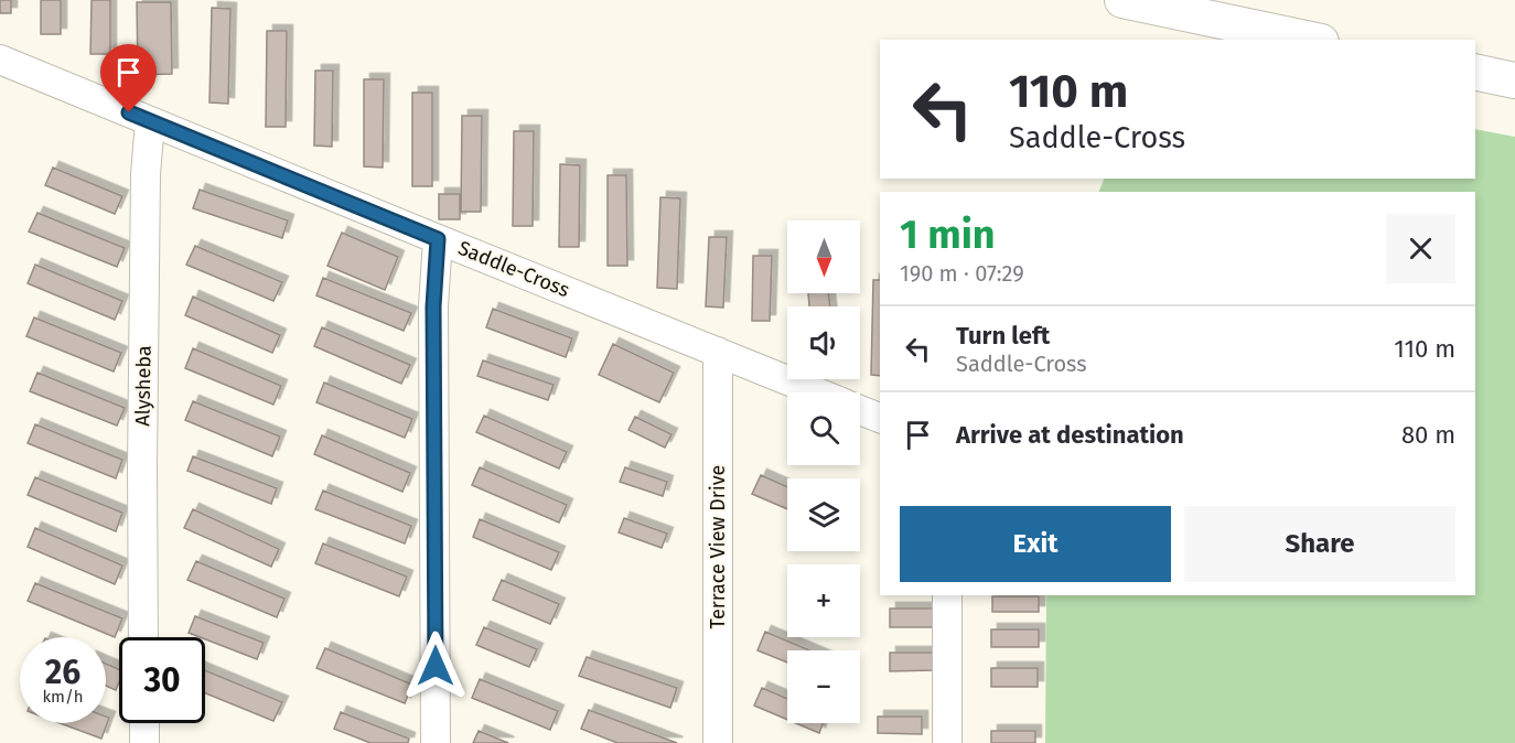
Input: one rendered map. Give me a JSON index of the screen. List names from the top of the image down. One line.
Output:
{"streets":{"street":["Saddle-Cross","Alysheba","Terrace View Drive"]},"crossings":[["Saddle-Cross","Alysheba"],["Saddle-Cross","Terrace View Drive"]],"north":"bottom","page":{"turn":["110 m","Saddle-Cross"],"heading":["1 min","190 m · 07:29"],"map_buttons":["+","−"],"list":[{"name":"Turn left","note":"Saddle-Cross","value":"110 m"},{"name":"Arrive at destination","value":"80 m"}],"buttons":["Exit","Share"],"speed":"26 km/h","limit":"30"}}
